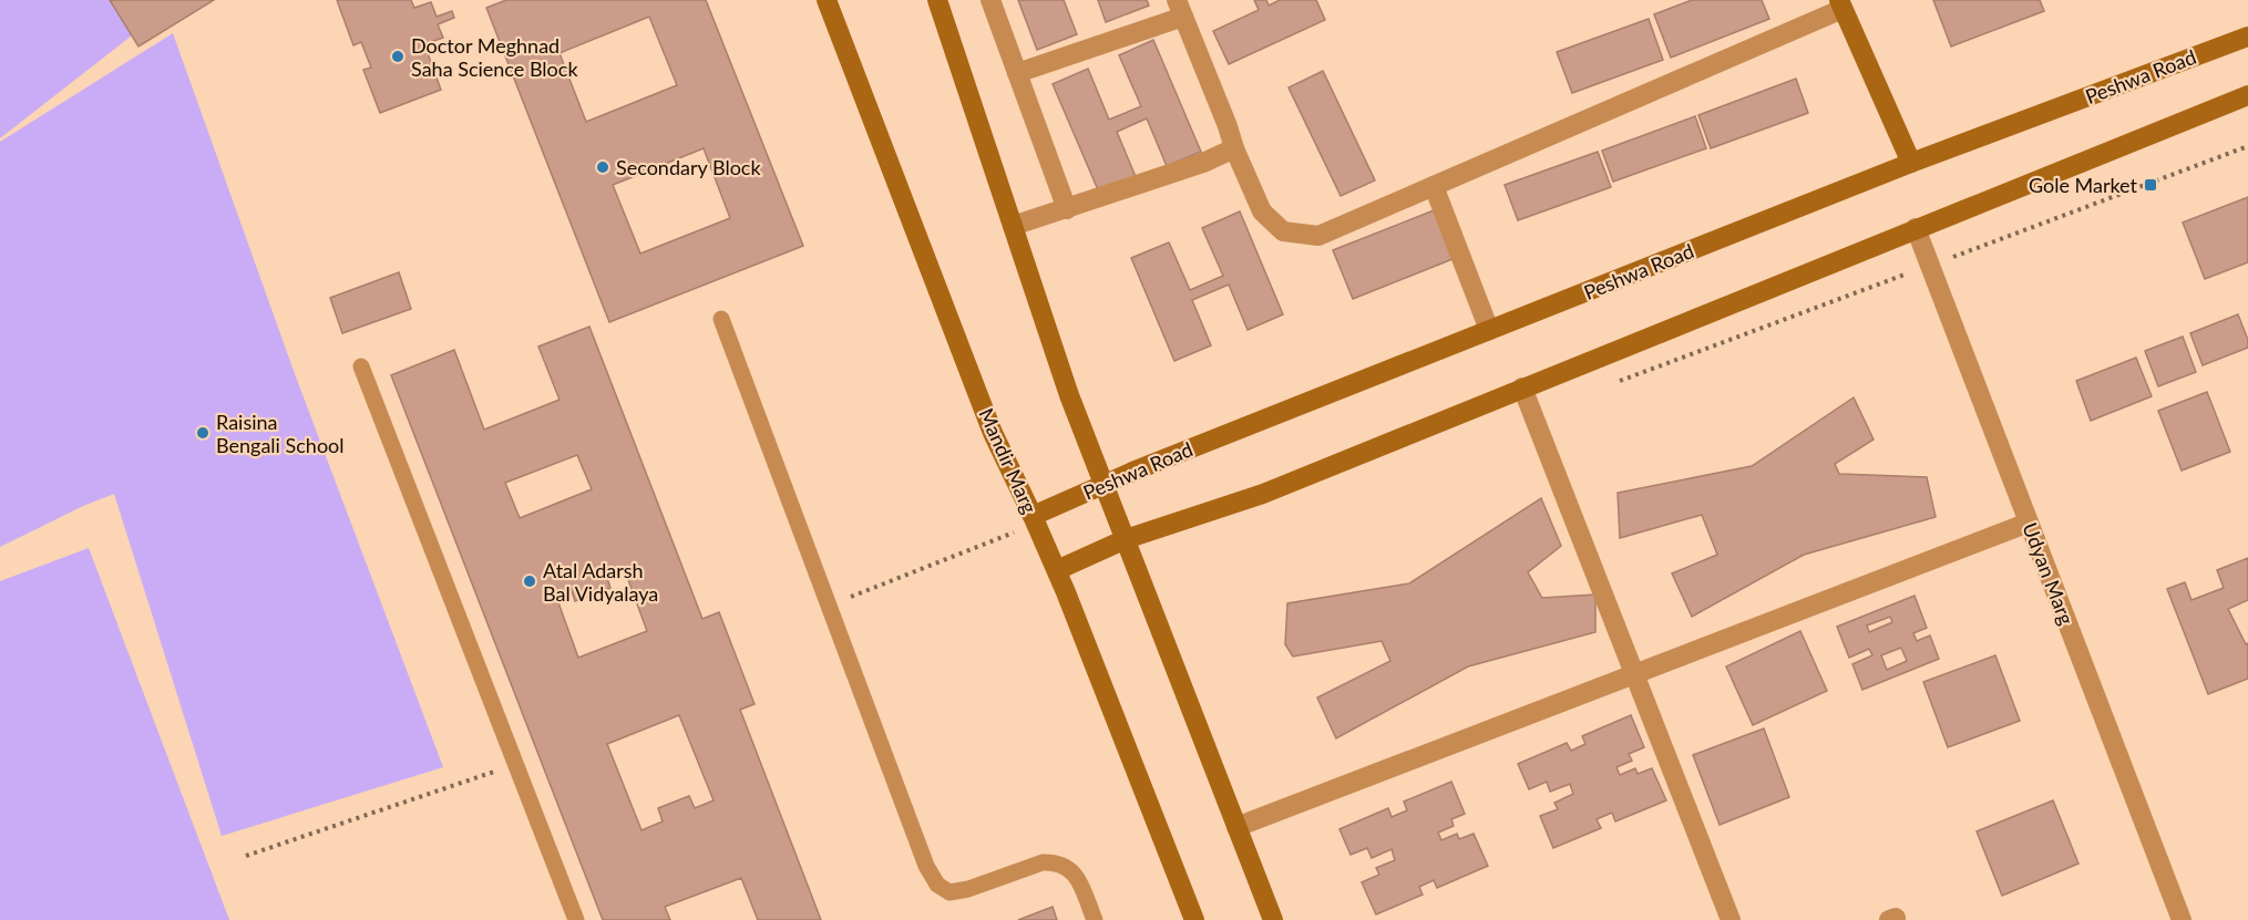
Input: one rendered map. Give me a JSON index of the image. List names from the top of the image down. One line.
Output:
{"streets":{"street":["Peshwa Road","Mandir Marg","Udyan Marg"]},"crossings":[["Peshwa Road","Mandir Marg"]],"places":{"other":["Doctor Meghnad Saha Science Block","Secondary Block","Raisina Bengali School","Atal Adarsh Bal Vidyalaya"],"transit":["Gole Market"]}}
